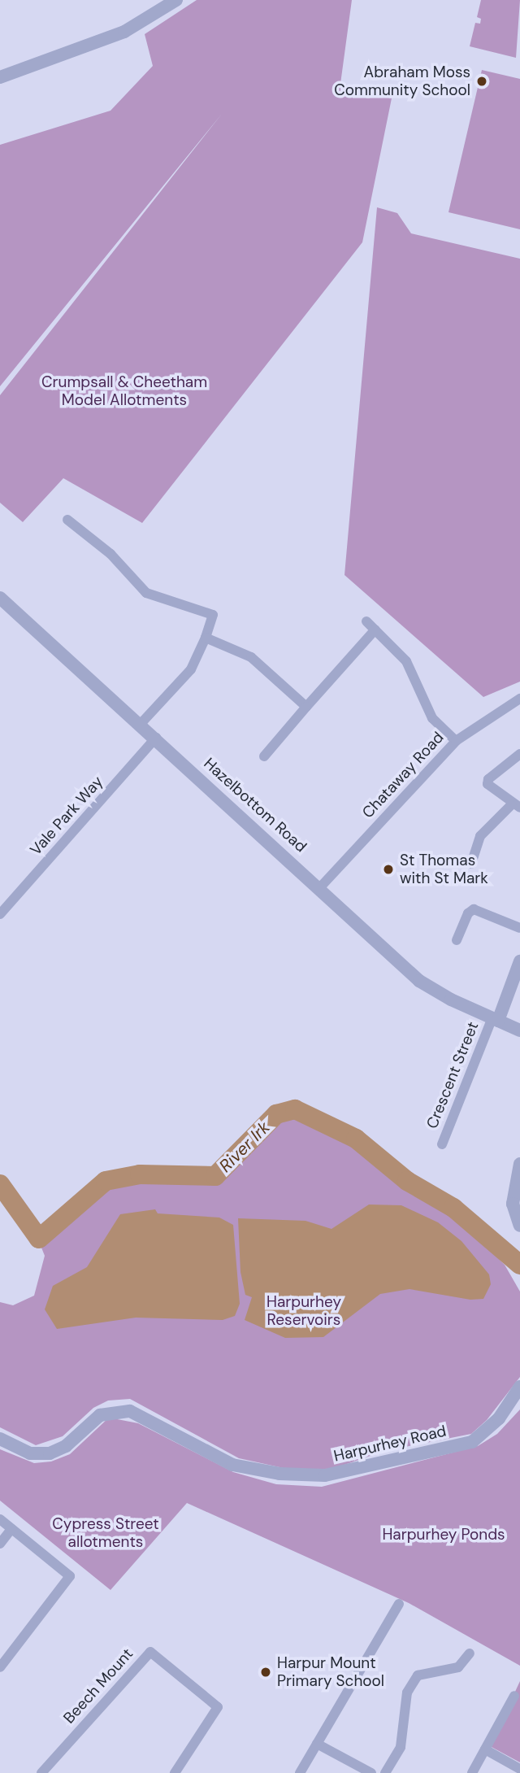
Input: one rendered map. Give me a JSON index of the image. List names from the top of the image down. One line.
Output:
{"streets":{"street":["Chataway Road","Hazelbottom Road","Vale Park Way","Crescent Street","Harpurhey Road","Beech Mount"]},"crossings":[["Chataway Road","Hazelbottom Road"],["Hazelbottom Road","Vale Park Way"],["Hazelbottom Road","Crescent Street"]],"water":["River Irk"],"parks":["Crumpsall & Cheetham Model Allotments","Harpurhey Reservoirs","Cypress Street allotments","Harpurhey Ponds"],"places":["Abraham Moss Community School","St Thomas with St Mark","Harpur Mount Primary School"]}
